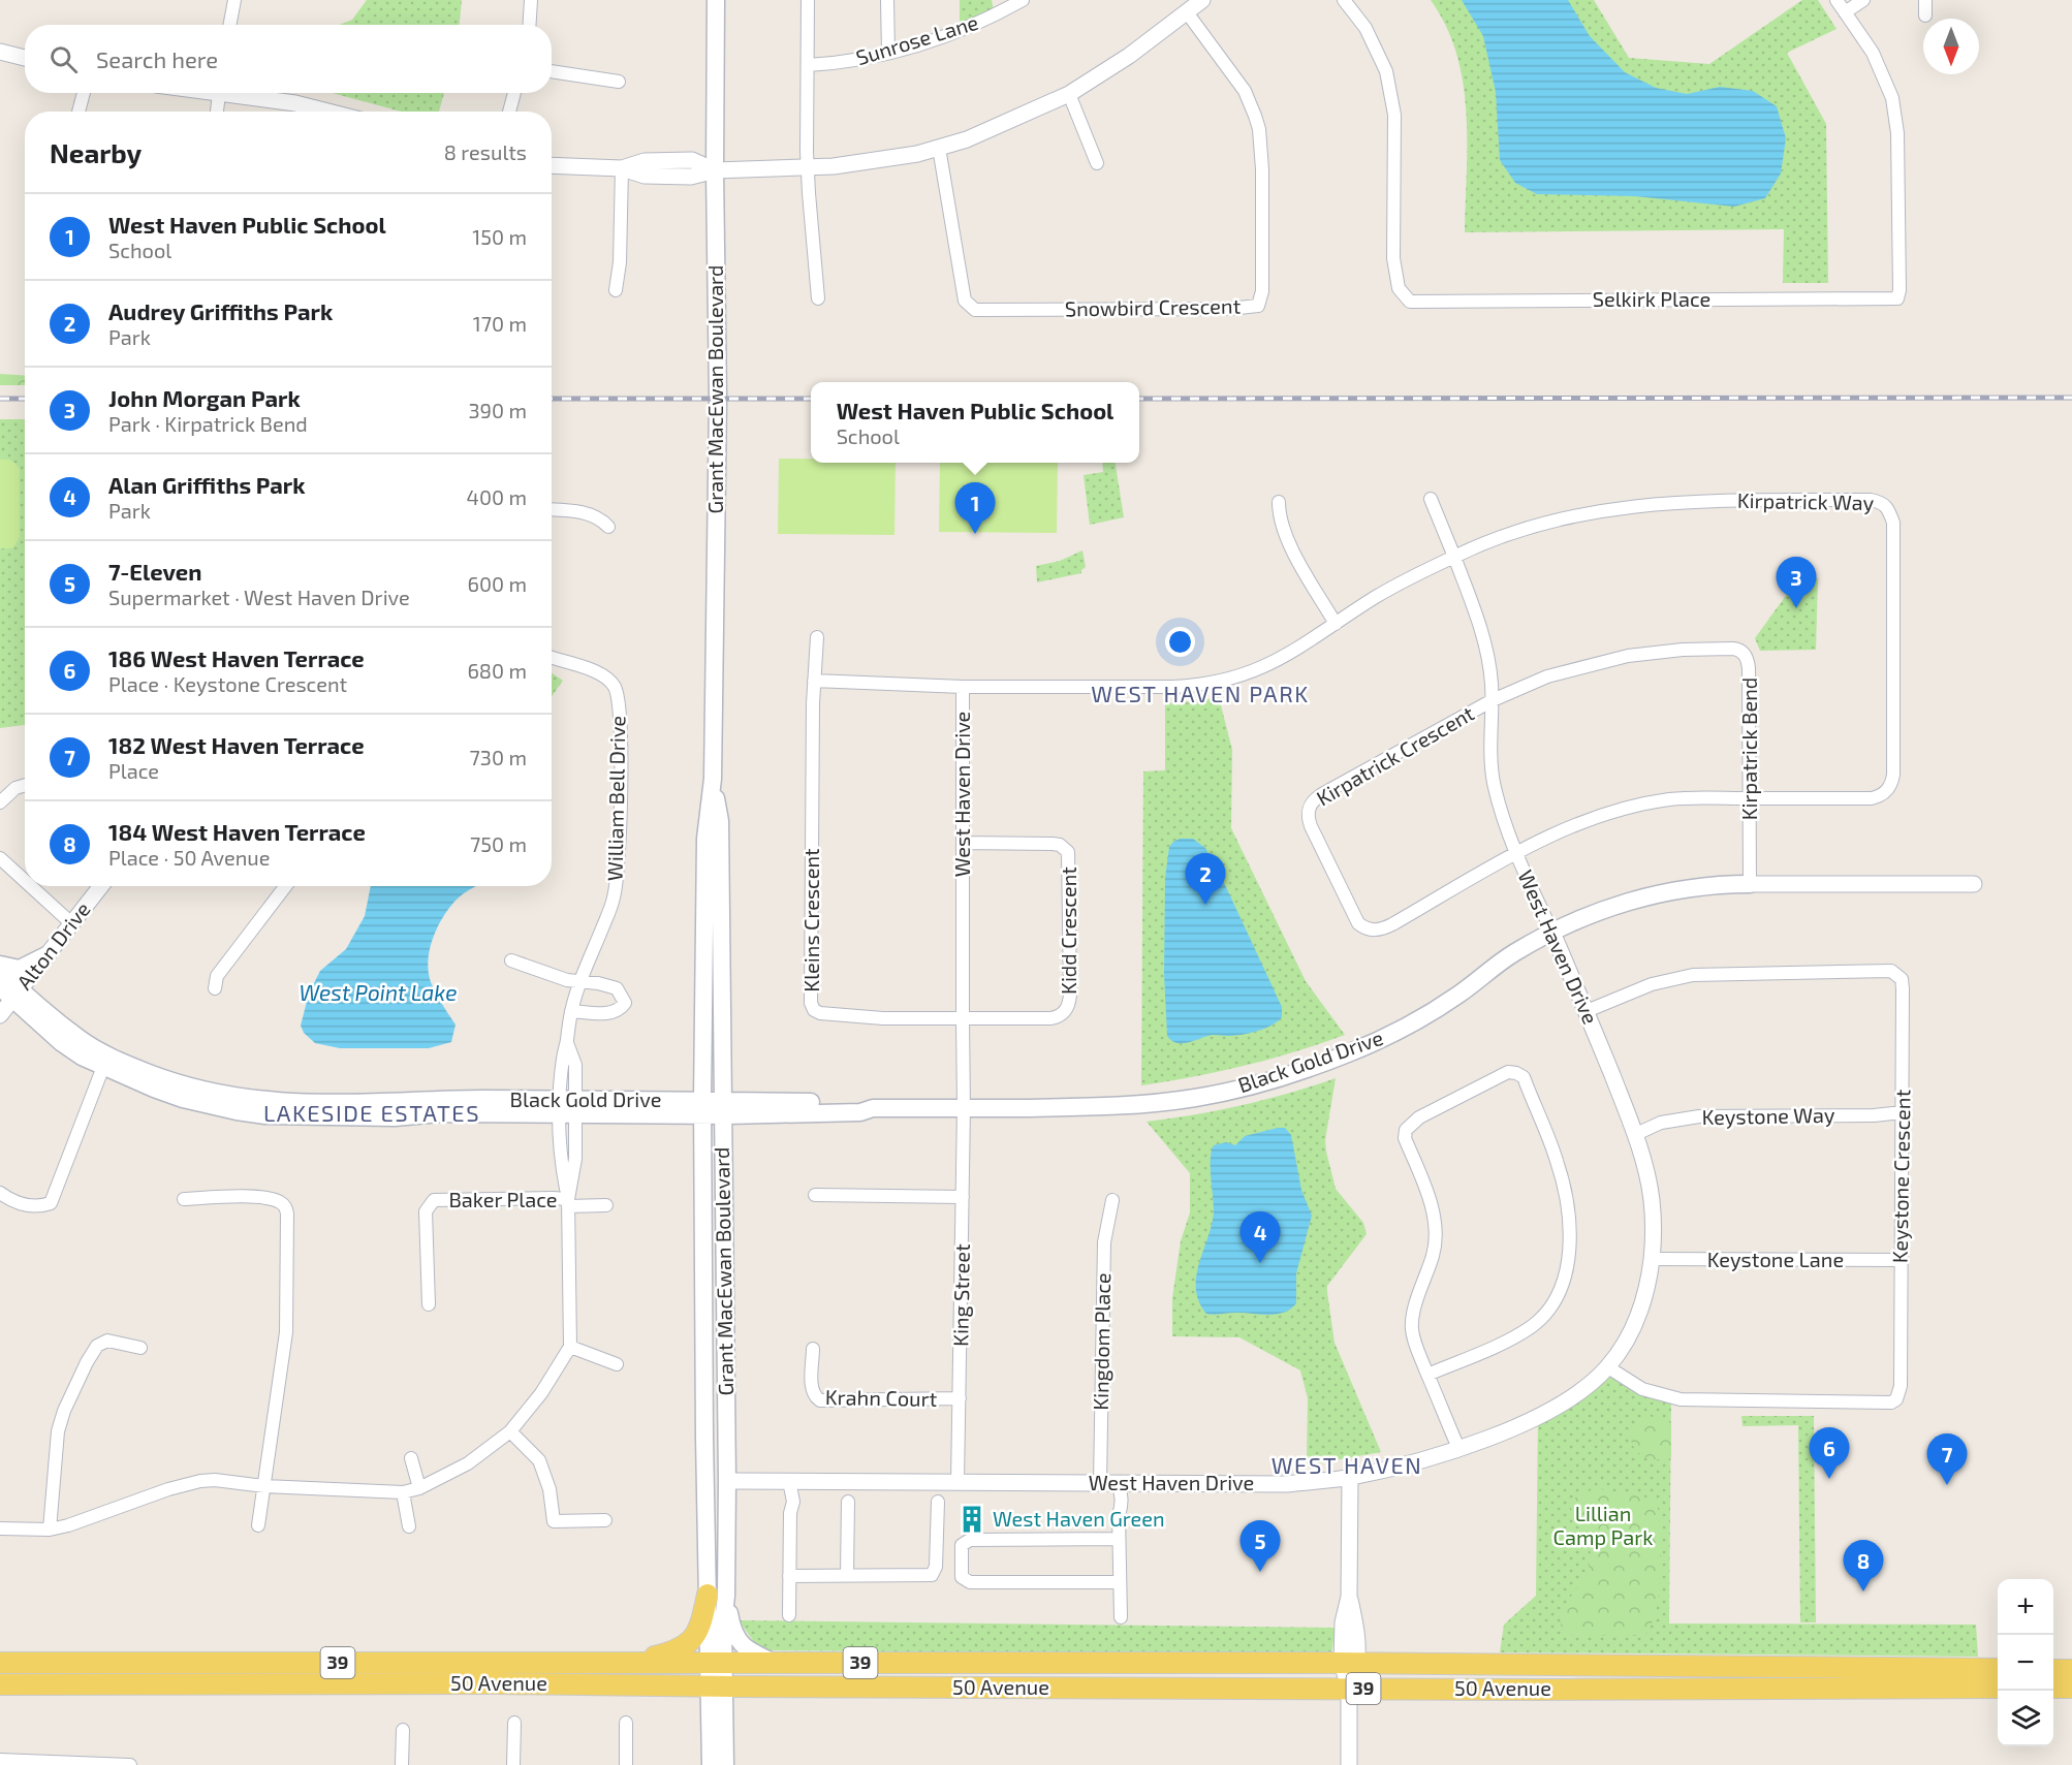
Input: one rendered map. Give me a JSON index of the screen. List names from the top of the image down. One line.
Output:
{"streets":{"main road":["Grant MacEwan Boulevard","Black Gold Drive","39","50 Avenue"],"street":["Sunrose Lane","Selkirk Place","Snowbird Crescent","Kirpatrick Way","Kirpatrick Bend","Kirpatrick Crescent","West Haven Drive","William Bell Drive","Kleins Crescent","Kidd Crescent","Alton Drive","Keystone Way","Keystone Crescent","Baker Place","Keystone Lane","King Street","Kingdom Place","Krahn Court"]},"crossings":[["Grant MacEwan Boulevard","West Haven Drive"],["Grant MacEwan Boulevard","Black Gold Drive"],["Grant MacEwan Boulevard","50 Avenue"],["Kirpatrick Way","Kirpatrick Bend"],["Kirpatrick Way","West Haven Drive"],["Kirpatrick Bend","Kirpatrick Crescent"],["Kirpatrick Bend","West Haven Drive"],["Kirpatrick Bend","Black Gold Drive"],["Kirpatrick Crescent","West Haven Drive"],["West Haven Drive","Kleins Crescent"],["West Haven Drive","Kidd Crescent"],["West Haven Drive","Black Gold Drive"],["West Haven Drive","Keystone Way"],["West Haven Drive","Keystone Crescent"],["West Haven Drive","Keystone Lane"],["West Haven Drive","King Street"],["West Haven Drive","Kingdom Place"],["William Bell Drive","Black Gold Drive"],["William Bell Drive","Baker Place"],["Kleins Crescent","Kidd Crescent"],["Alton Drive","Black Gold Drive"],["Black Gold Drive","King Street"],["Keystone Way","Keystone Crescent"],["Keystone Crescent","Keystone Lane"],["King Street","Krahn Court"]],"districts":["WEST HAVEN PARK","LAKESIDE ESTATES","WEST HAVEN"],"water":["West Point Lake"],"parks":["Lillian Camp Park"],"places":{"building":["West Haven Green"]},"north":"bottom","page":{"search":"Search here","heading":["Nearby","8 results"],"list":[{"mark":"1","name":"West Haven Public School","note":"School","value":"150 m"},{"mark":"2","name":"Audrey Griffiths Park","note":"Park","value":"170 m"},{"mark":"3","name":"John Morgan Park","note":"Park · Kirpatrick Bend","value":"390 m"},{"mark":"4","name":"Alan Griffiths Park","note":"Park","value":"400 m"},{"mark":"5","name":"7-Eleven","note":"Supermarket · West Haven Drive","value":"600 m"},{"mark":"6","name":"186 West Haven Terrace","note":"Place · Keystone Crescent","value":"680 m"},{"mark":"7","name":"182 West Haven Terrace","note":"Place","value":"730 m"},{"mark":"8","name":"184 West Haven Terrace","note":"Place · 50 Avenue","value":"750 m"}],"popup":["West Haven Public School","School"],"pins":["1","3","2","4","6","7","5","8"],"map_buttons":["+","−"]}}
